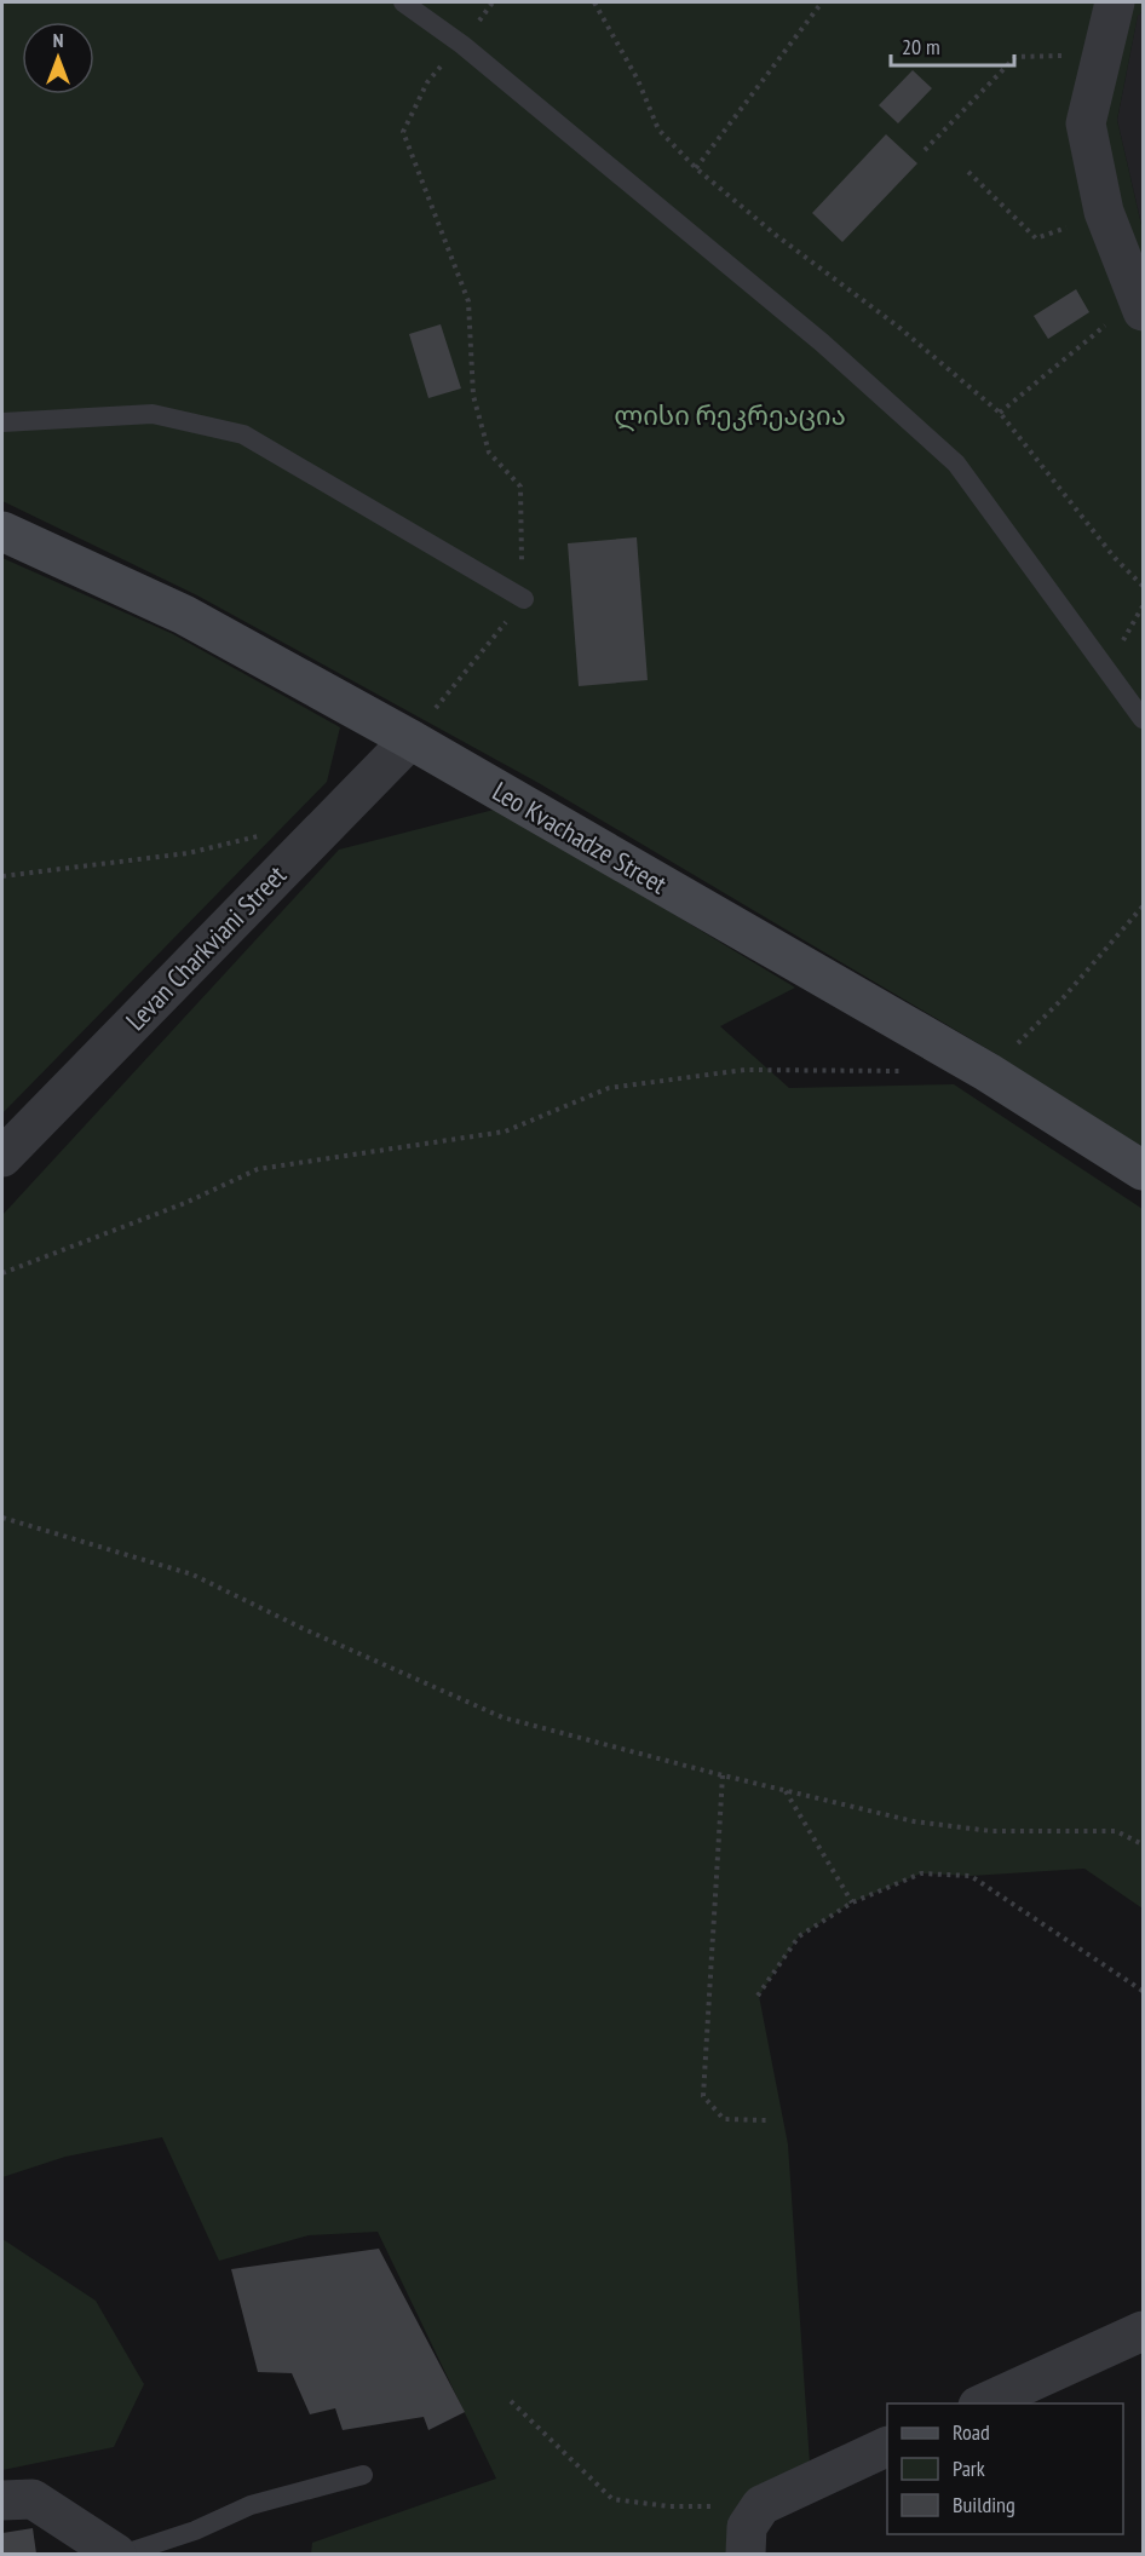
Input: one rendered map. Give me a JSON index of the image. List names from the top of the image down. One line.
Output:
{"streets":{"main road":["Leo Kvachadze Street"],"street":["Levan Charkviani Street"]},"crossings":[["Leo Kvachadze Street","Levan Charkviani Street"]],"parks":["ლისი რეკრეაცია"],"legend":["Road","Park","Building"],"scale_bar":"20 m","north":"top"}
